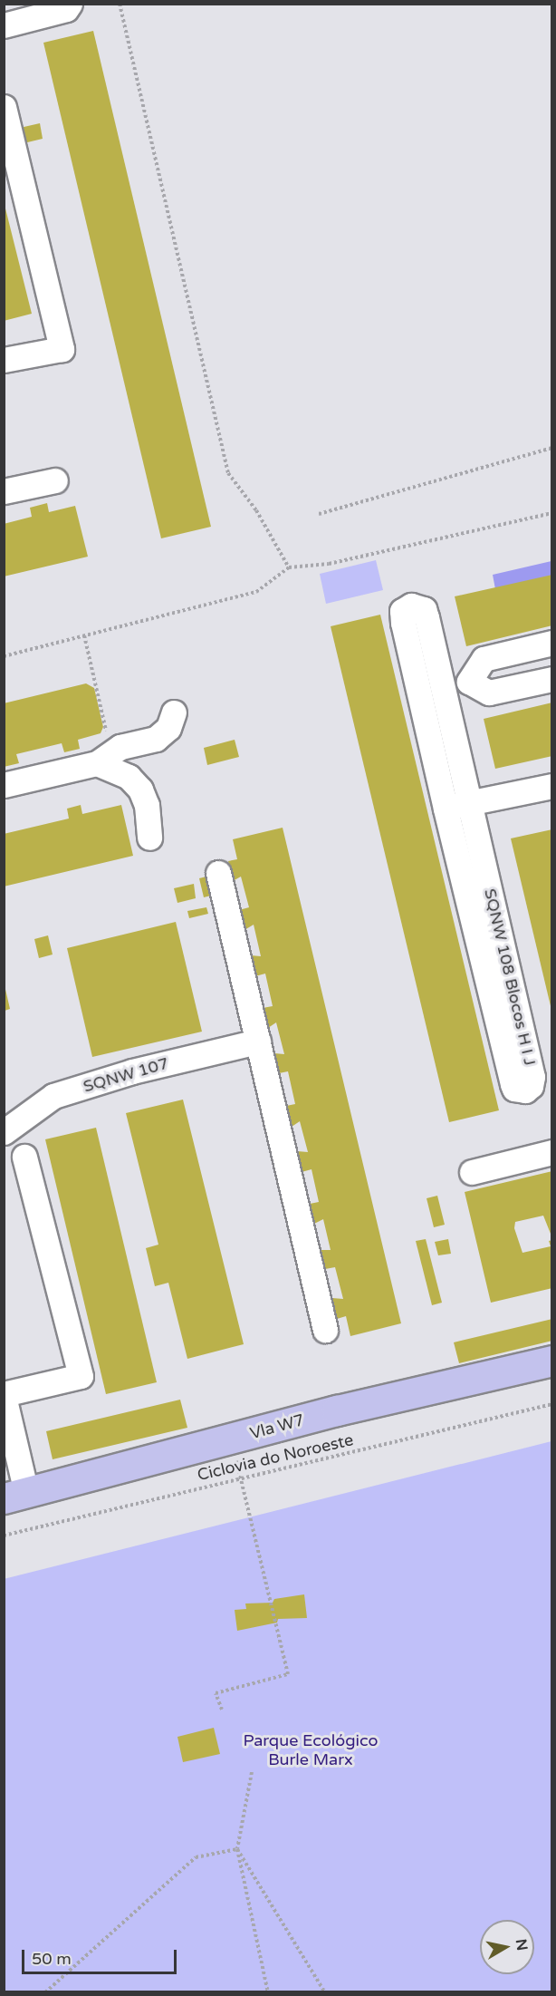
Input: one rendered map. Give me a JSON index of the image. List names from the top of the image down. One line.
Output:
{"streets":{"main road":["Vla W7"],"street":["SQNW 108 Blocos H I J","SQNW 107"],"path":["Ciclovia do Noroeste"]},"parks":["Parque Ecológico Burle Marx"],"scale_bar":"50 m","north":"right"}
